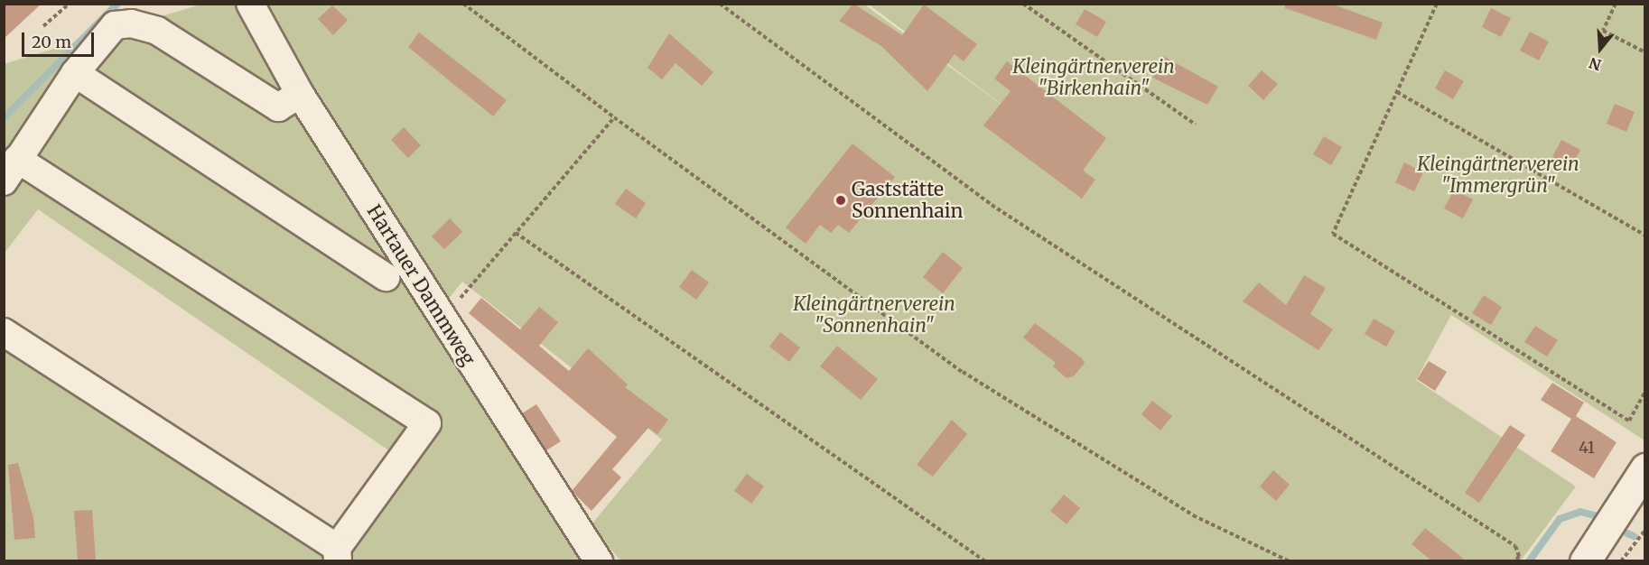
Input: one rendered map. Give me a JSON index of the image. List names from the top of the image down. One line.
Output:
{"streets":{"street":["Hartauer Dammweg"]},"parks":["Kleingärtnerverein \"Birkenhain\"","Kleingärtnerverein \"Immergrün\"","Kleingärtnerverein \"Sonnenhain\""],"places":["Gaststätte Sonnenhain"],"house_numbers":["41"],"scale_bar":"20 m","north":"bottom"}
